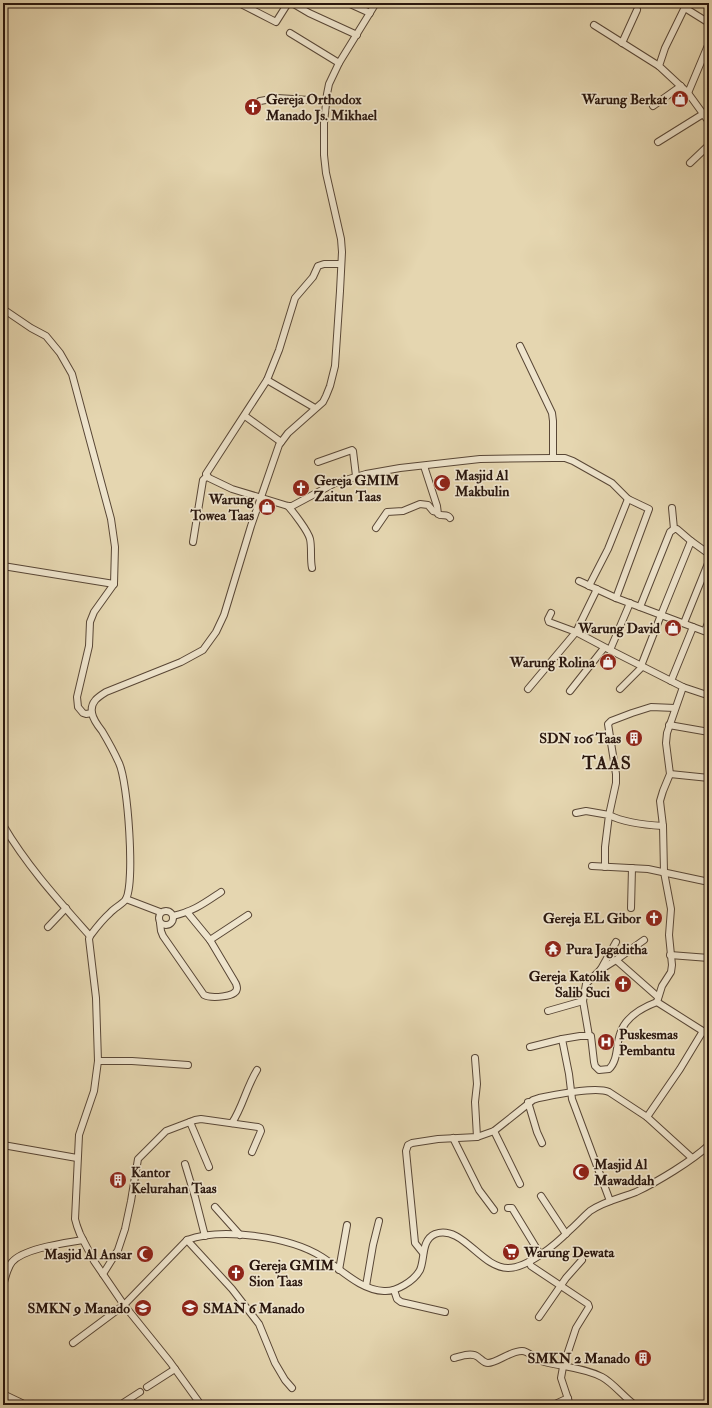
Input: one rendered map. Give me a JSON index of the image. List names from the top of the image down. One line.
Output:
{"districts":["TAAS"],"places":{"shop":["Warung Berkat","Warung Towea Taas","Warung David","Warung Rolina"],"church":["Gereja Orthodox Manado Js. Mikhael","Gereja GMIM Zaitun Taas","Gereja EL Gibor","Gereja Katolik Salib Suci","Gereja GMIM Sion Taas"],"mosque":["Masjid Al Makbulin","Masjid Al Mawaddah","Masjid Al Ansar"],"building":["SDN 106 Taas","Kantor Kelurahan Taas","SMKN 2 Manado"],"temple":["Pura Jagaditha"],"hospital":["Puskesmas Pembantu"],"supermarket":["Warung Dewata"],"school or university":["SMKN 9 Manado","SMAN 6 Manado"]}}
